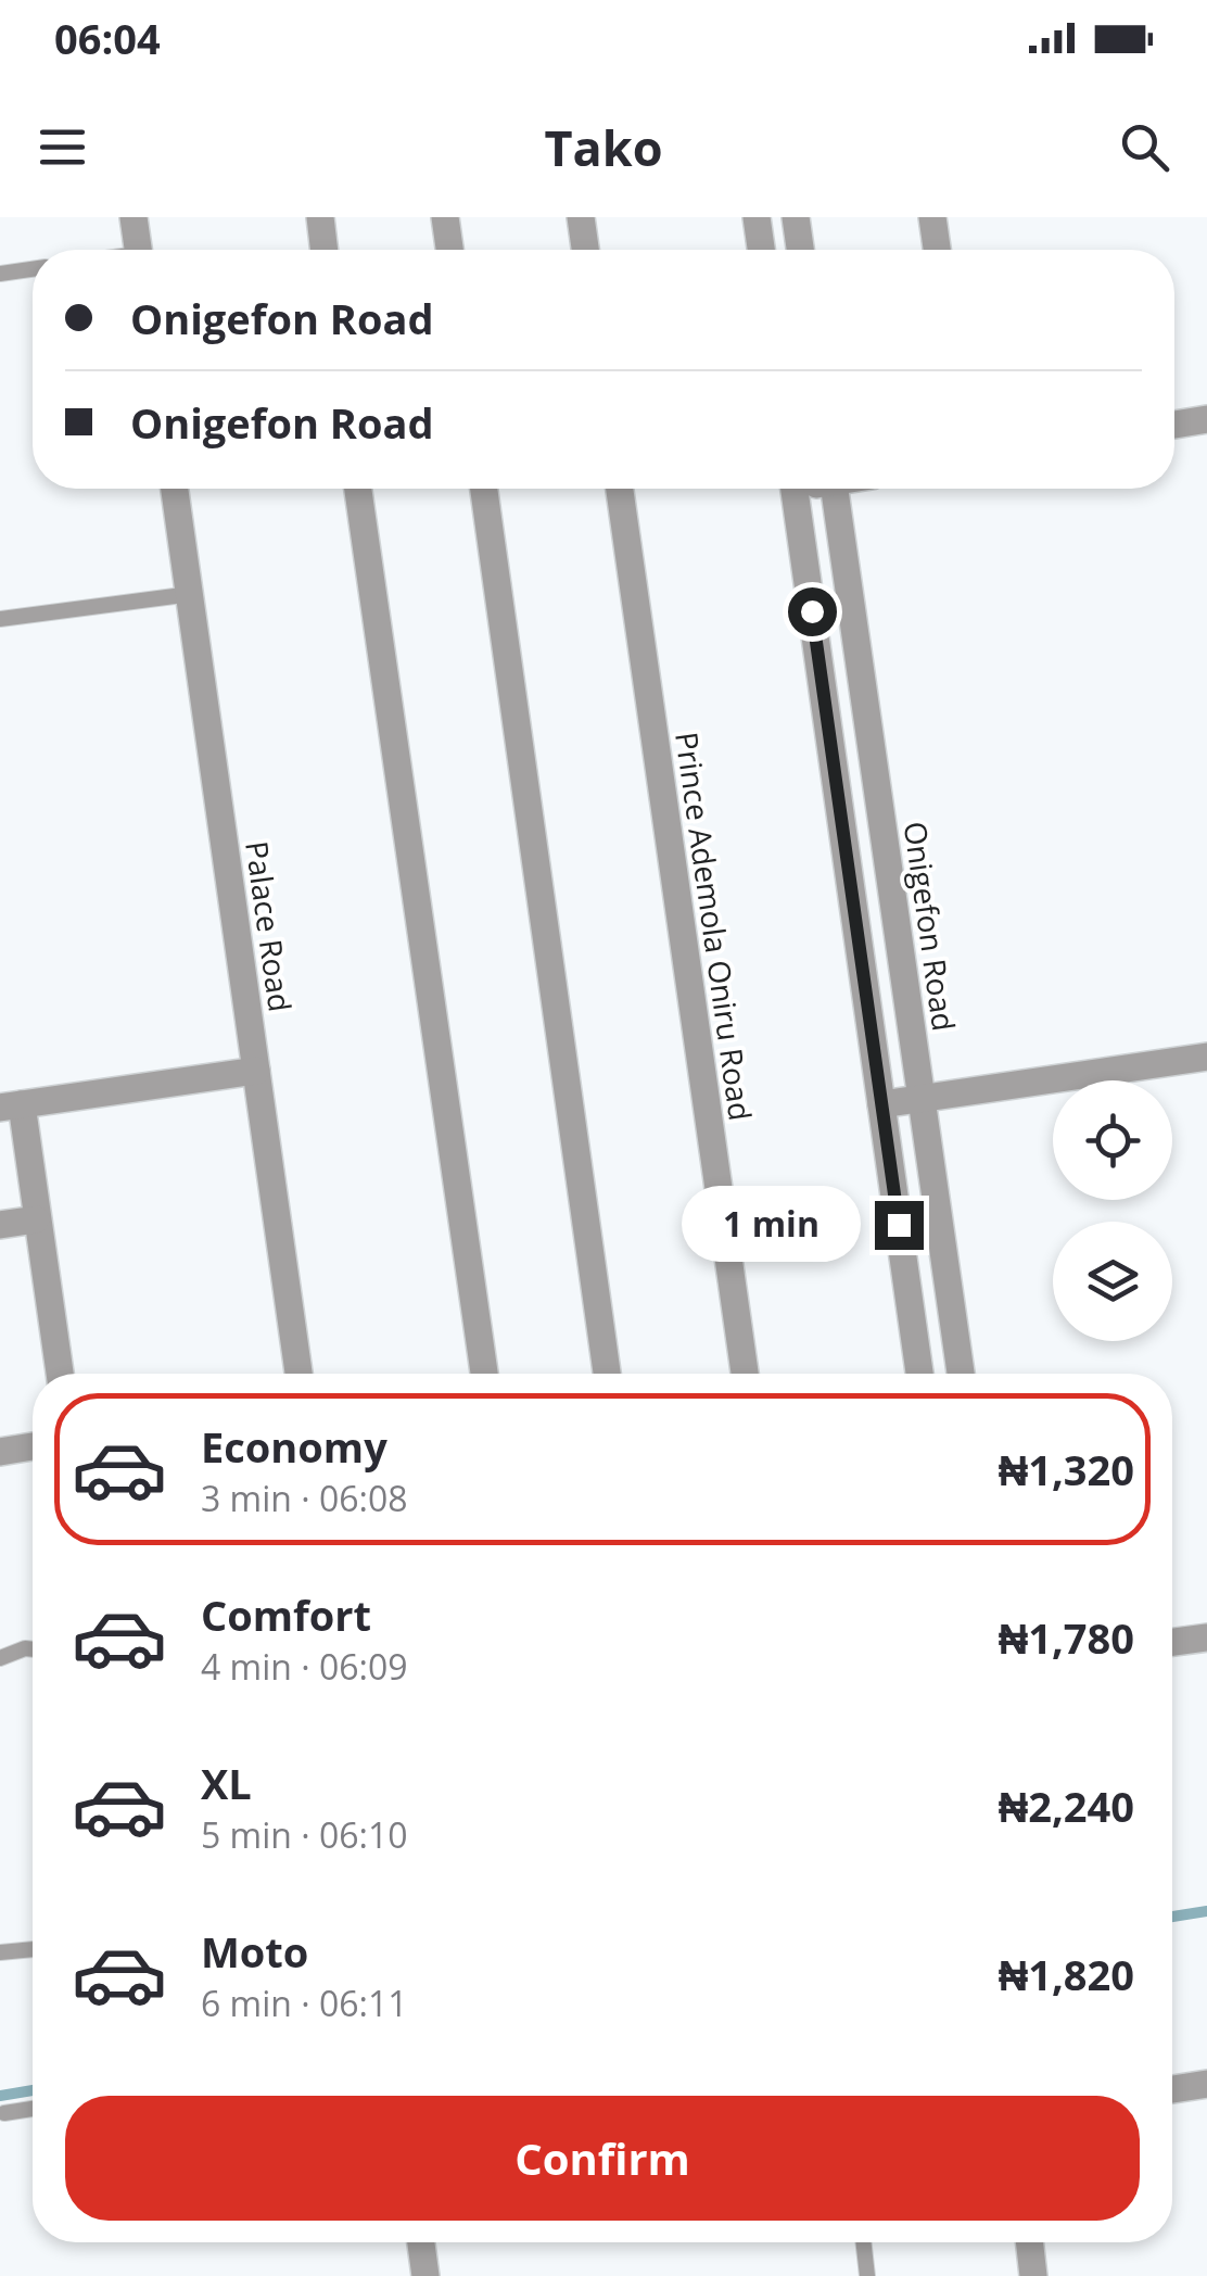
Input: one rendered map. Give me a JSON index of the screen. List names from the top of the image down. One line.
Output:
{"streets":{"street":["Palace Road","Prince Ademola Oniru Road","Onigefon Road"]},"page":{"status":"06:04","header":"Tako","banner":["Onigefon Road","Onigefon Road"],"bubble":"1 min","list":[{"name":"Economy","note":"3 min · 06:08","value":"₦1,320"},{"name":"Comfort","note":"4 min · 06:09","value":"₦1,780"},{"name":"XL","note":"5 min · 06:10","value":"₦2,240"},{"name":"Moto","note":"6 min · 06:11","value":"₦1,820"}],"buttons":"Confirm"}}
